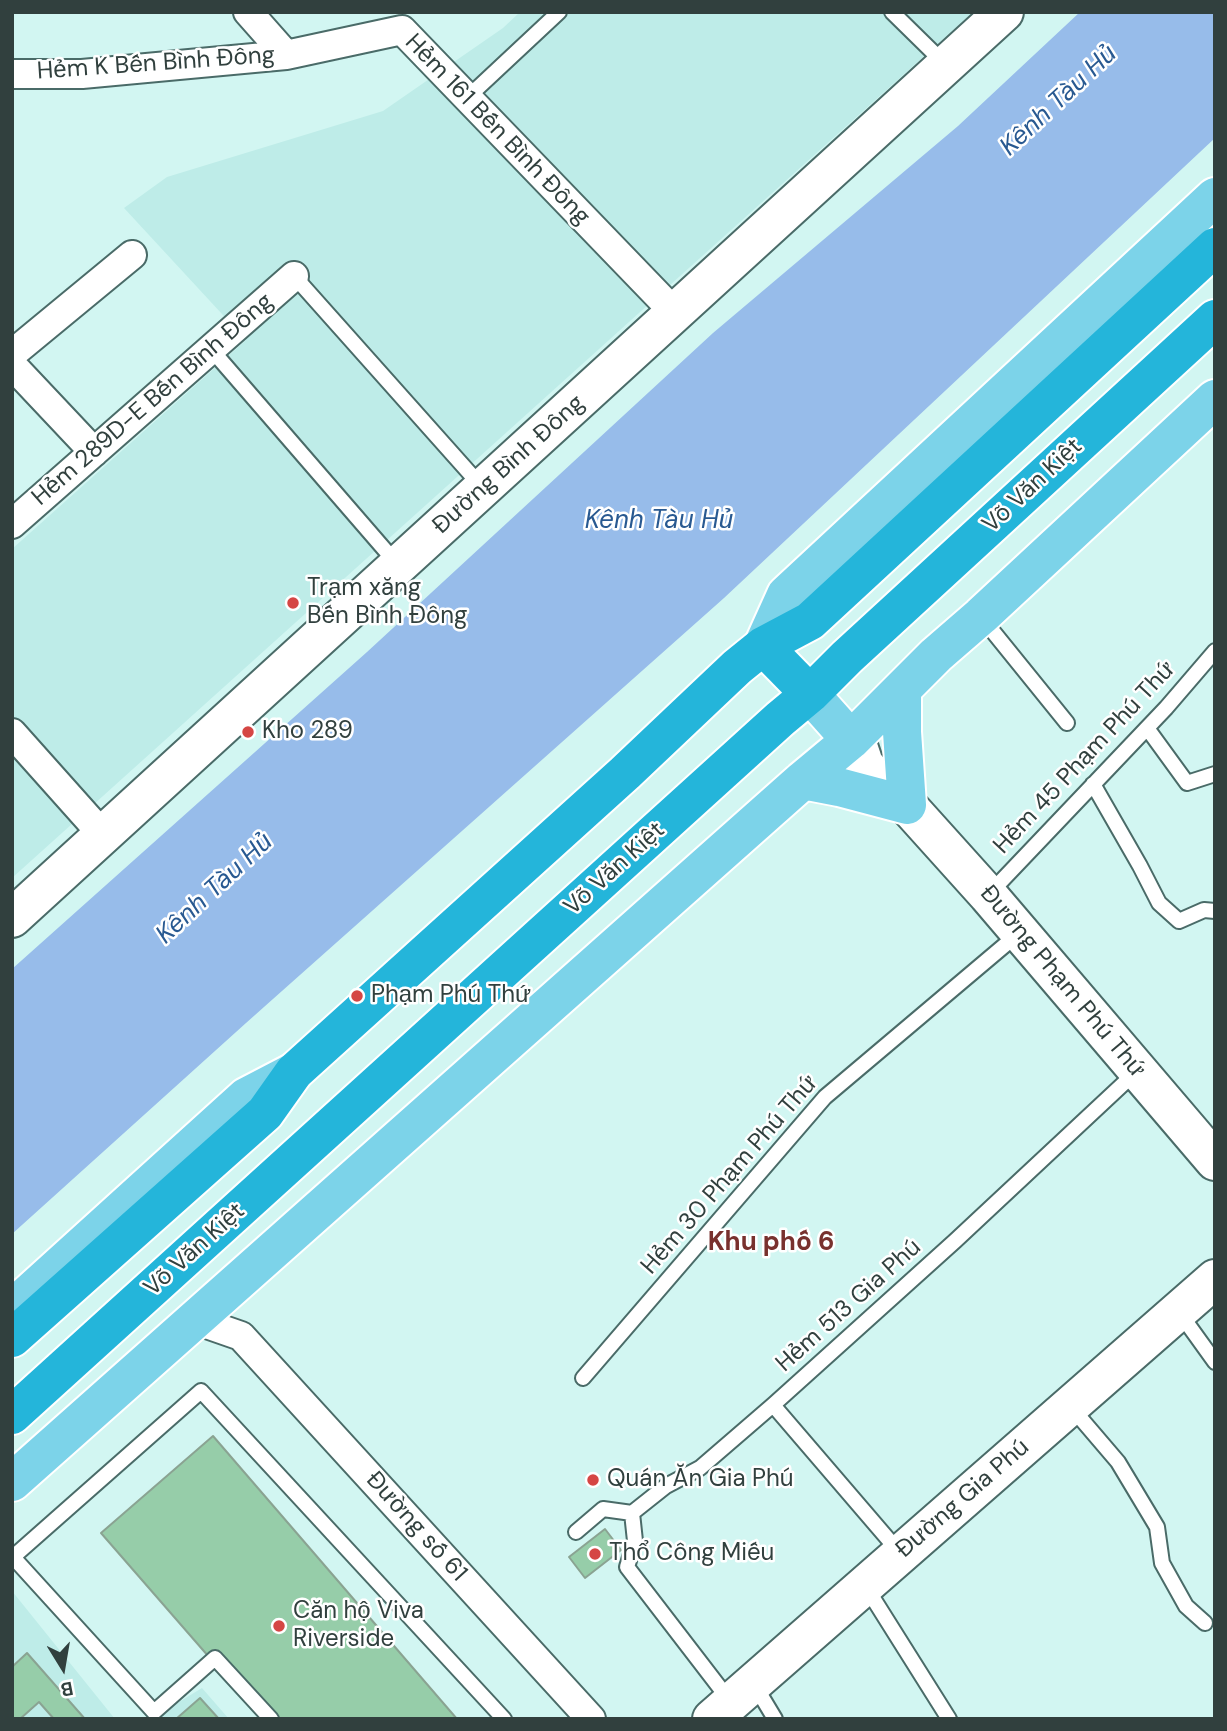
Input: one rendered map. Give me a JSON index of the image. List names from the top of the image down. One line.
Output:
{"streets":{"highway":["Võ Văn Kiệt"],"street":["Hẻm K Bến Bình Đông","Hẻm 161 Bến Bình Đông","Hẻm 289D-E Bến Bình Đông","Đường Bình Đông","Đường Phạm Phú Thứ","Đường Gia Phú","Đường số 61"],"lane":["Hẻm 45 Phạm Phú Thứ","Hẻm 30 Phạm Phú Thứ","Hẻm 513 Gia Phú"]},"crossings":[["Hẻm K Bến Bình Đông","Hẻm 161 Bến Bình Đông"],["Hẻm 161 Bến Bình Đông","Đường Bình Đông"],["Hẻm 45 Phạm Phú Thứ","Đường Phạm Phú Thứ"],["Đường Phạm Phú Thứ","Hẻm 30 Phạm Phú Thứ"],["Đường Phạm Phú Thứ","Hẻm 513 Gia Phú"],["Hẻm 513 Gia Phú","Đường Gia Phú"]],"districts":["Khu phố 6"],"water":["Kênh Tàu Hủ"],"places":["Trạm xăng Bến Bình Đông","Kho 289","Phạm Phú Thứ","Quán Ăn Gia Phú","Thổ Công Miếu","Căn hộ Viva Riverside"],"north":"bottom"}
